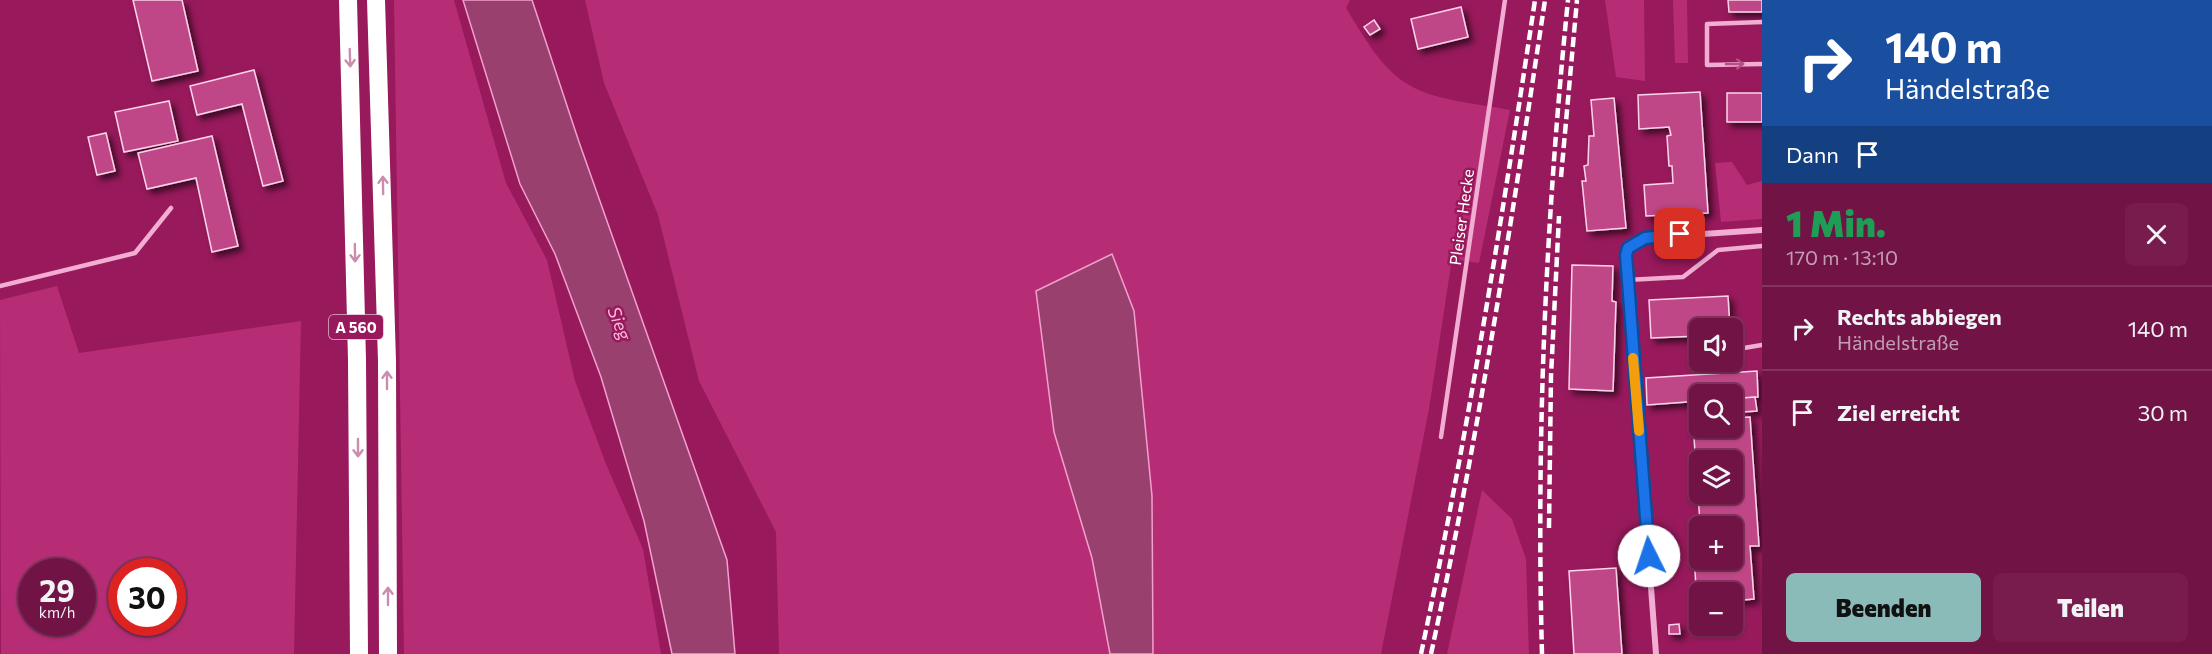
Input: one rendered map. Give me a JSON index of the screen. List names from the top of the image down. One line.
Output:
{"streets":{"highway":["A 560"],"lane":["Pleiser Hecke"]},"water":["Sieg"],"page":{"turn":["140 m","Händelstraße"],"then":"Dann","heading":["1 Min.","170 m · 13:10"],"list":[{"name":"Rechts abbiegen","note":"Händelstraße","value":"140 m"},{"name":"Ziel erreicht","value":"30 m"}],"map_buttons":["+","−"],"speed":"29 km/h","limit":"30","buttons":["Beenden","Teilen"]}}
